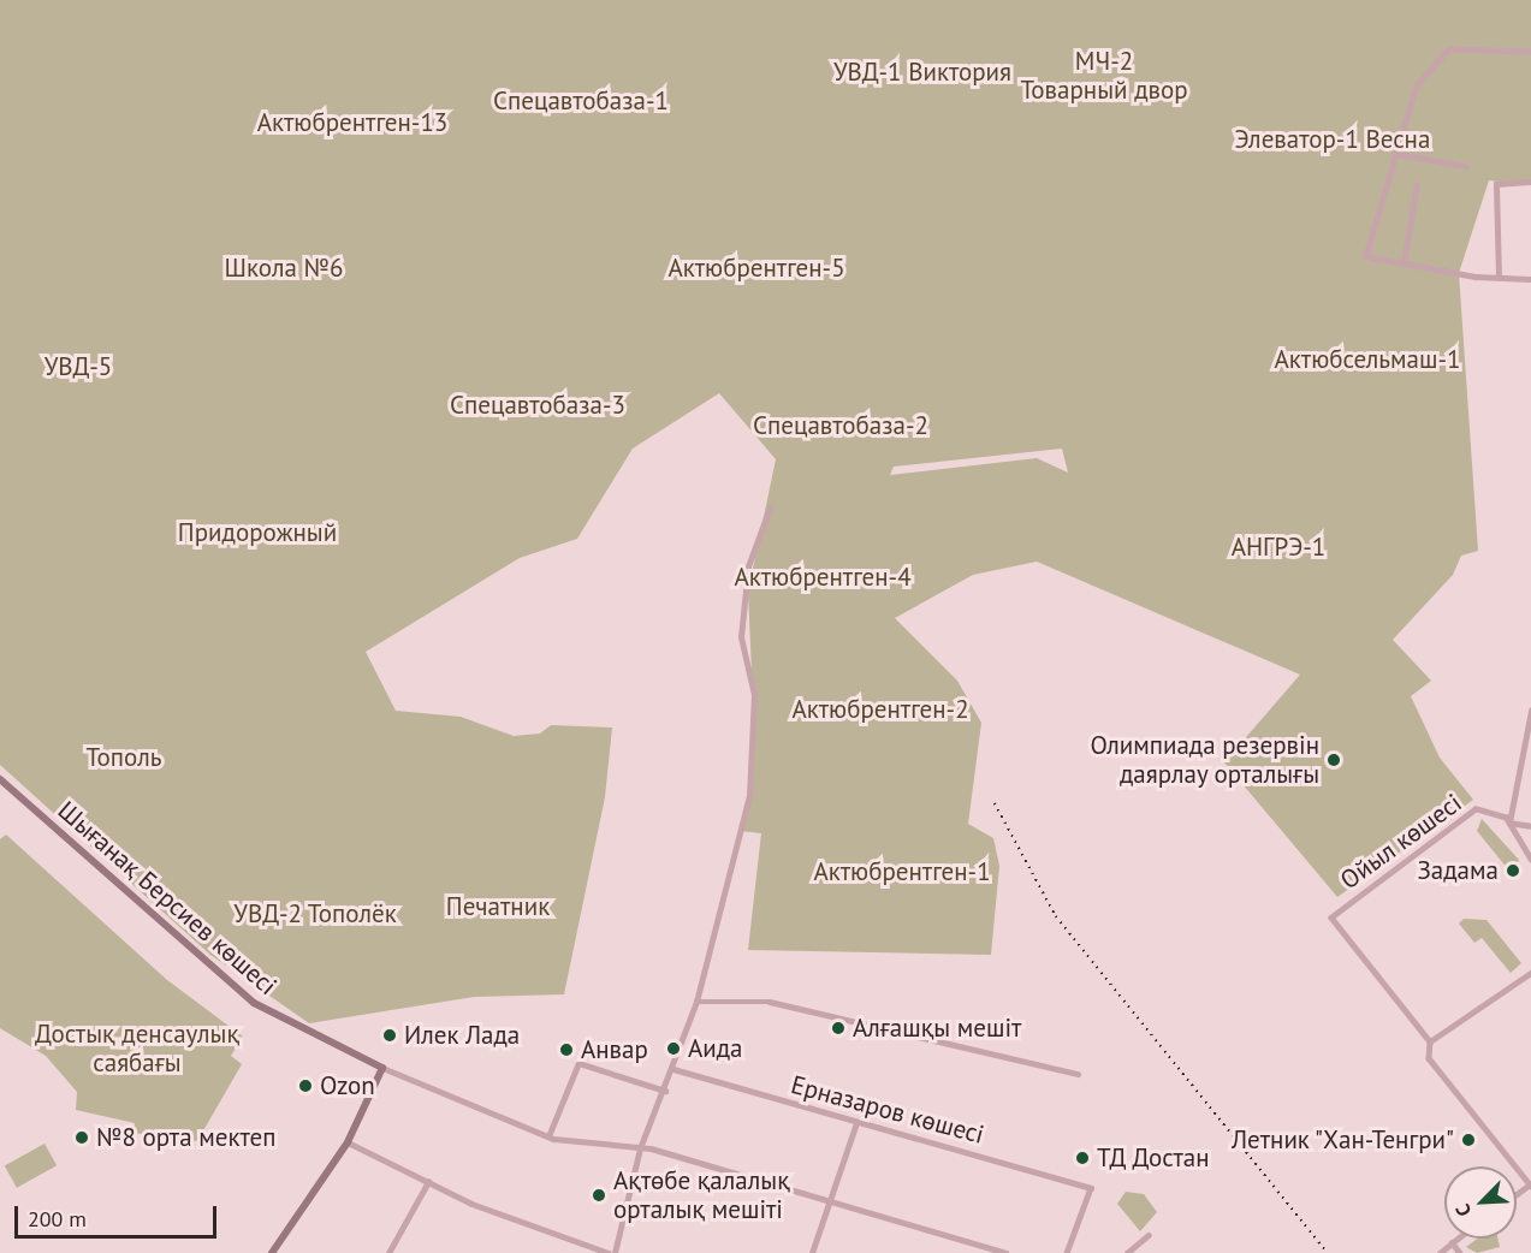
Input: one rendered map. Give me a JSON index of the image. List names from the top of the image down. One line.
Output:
{"streets":{"main road":["Шығанақ Берсиев көшесі"],"street":["Ойыл көшесі","Ерназаров көшесі"]},"parks":["МЧ-2 Товарный двор","УВД-1 Виктория","Спецавтобаза-1","Актюбрентген-13","Элеватор-1 Весна","Школа №6","Актюбрентген-5","Актюбсельмаш-1","УВД-5","Спецавтобаза-3","Спецавтобаза-2","Придорожный","АНГРЭ-1","Актюбрентген-4","Актюбрентген-2","Тополь","Актюбрентген-1","Печатник","УВД-2 Тополёк","Достық денсаулық саябағы"],"places":["Олимпиада резервін даярлау орталығы","Задама","Алғашқы мешіт","Илек Лада","Аида","Анвар","Ozon","№8 орта мектеп","Летник \"Хан-Тенгри\"","ТД Достан","Ақтөбе қалалық орталық мешіті"],"scale_bar":"200 m","north":"bottom left"}
